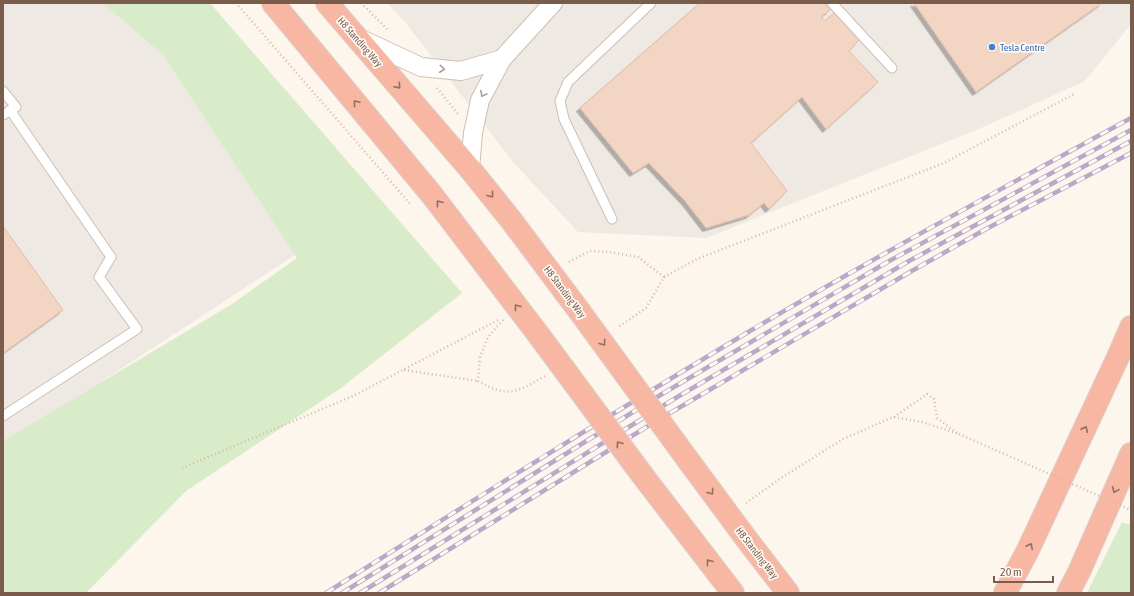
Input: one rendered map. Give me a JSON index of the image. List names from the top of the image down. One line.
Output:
{"streets":{"highway":["H8 Standing Way"]},"places":["Tesla Centre"],"scale_bar":"20 m"}
